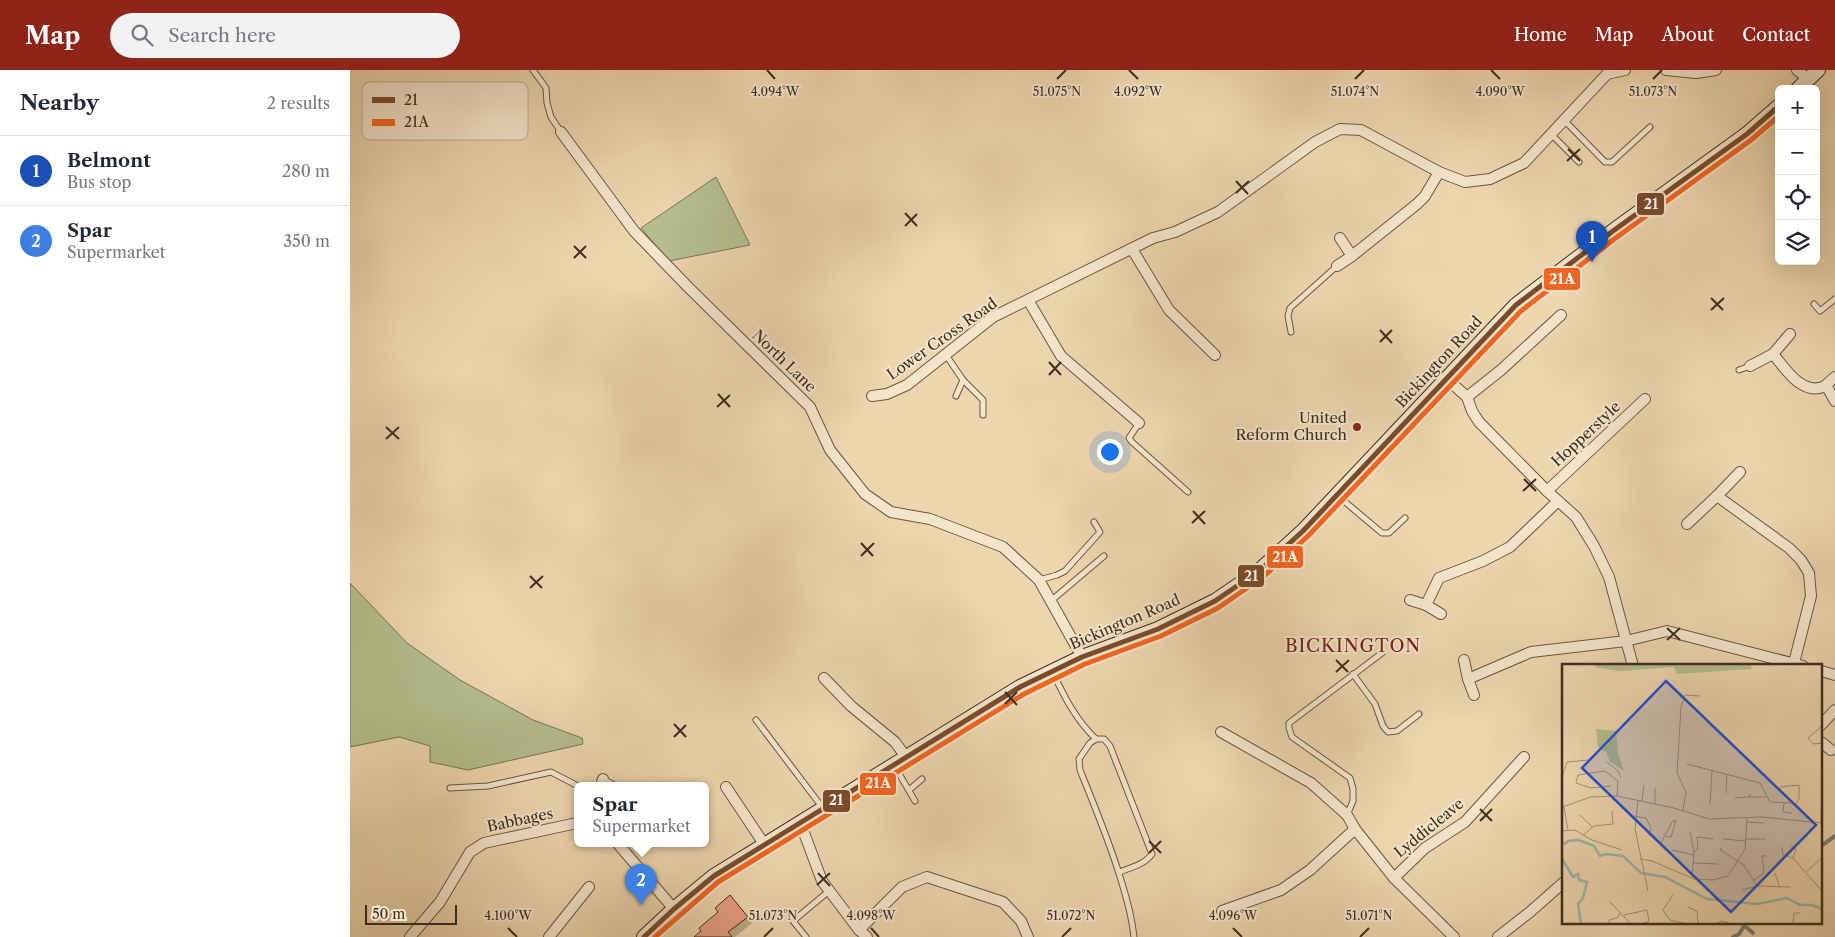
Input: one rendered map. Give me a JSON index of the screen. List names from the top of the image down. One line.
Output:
{"streets":{"main road":["Bickington Road"],"street":["Lower Cross Road","North Lane","Hopperstyle","Babbages","Lyddicleave"]},"crossings":[["North Lane","Bickington Road"]],"districts":["BICKINGTON"],"places":["United Reform Church"],"lines":["transit line 21","transit line 21A"],"legend":["21","21A"],"scale_bar":"50 m","page":{"header":"Map","search":"Search here","nav":["Home","Map","About","Contact"],"heading":["Nearby","2 results"],"map_buttons":["+","−"],"list":[{"mark":"1","name":"Belmont","note":"Bus stop","value":"280 m"},{"mark":"2","name":"Spar","note":"Supermarket","value":"350 m"}],"pins":["1","2"],"popup":["Spar","Supermarket"],"scale":"50 m"},"coordinates":["51.075°N","51.074°N","51.073°N","4.094°W","4.092°W","4.090°W","4.100°W","4.098°W","4.096°W","51.072°N","51.071°N"]}
